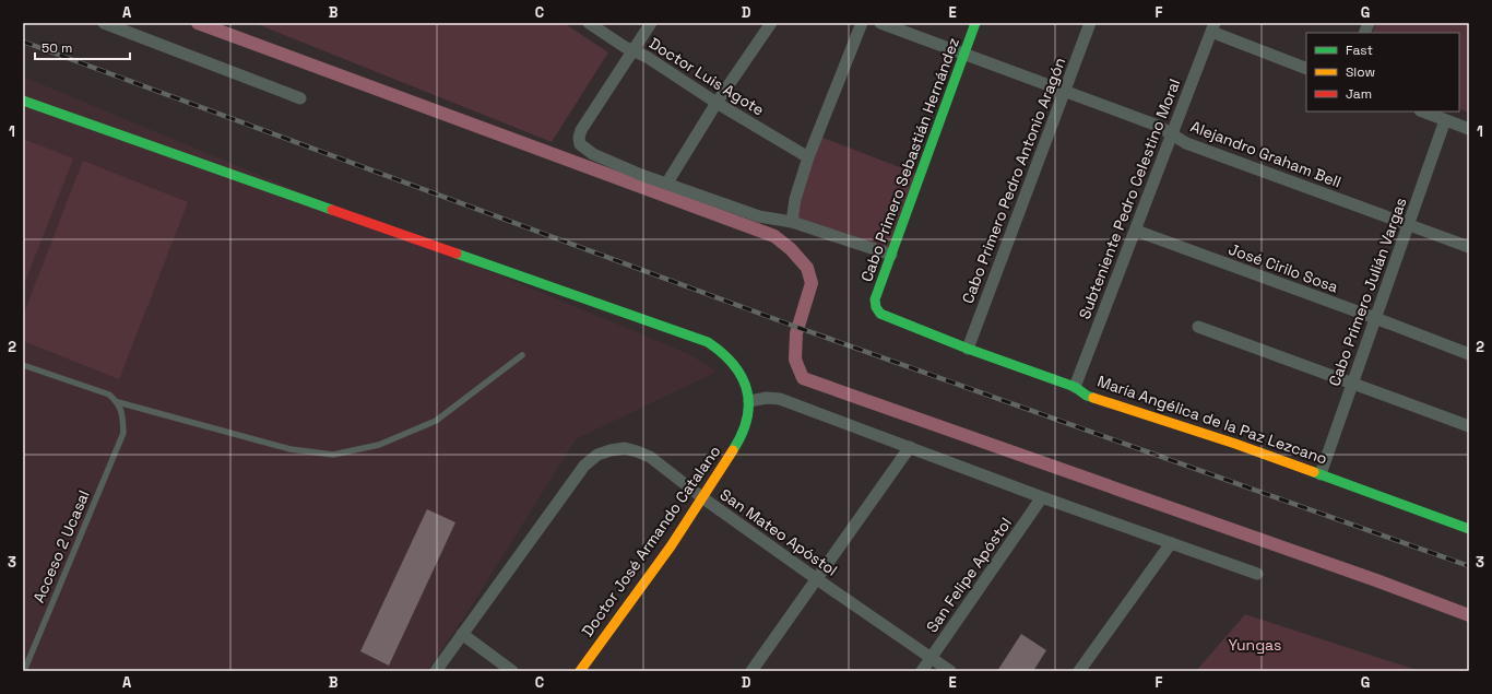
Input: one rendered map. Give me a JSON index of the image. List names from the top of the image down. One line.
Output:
{"streets":{"street":["Doctor Luis Agote","Alejandro Graham Bell","Cabo Primero Sebastián Hernández","Cabo Primero Pedro Antonio Aragón","Subteniente Pedro Celestino Moral","José Cirilo Sosa","Cabo Primero Julián Vargas","María Angélica de la Paz Lezcano","San Mateo Apóstol","Doctor José Armando Catalano","San Felipe Apóstol"],"lane":["Acceso 2 Ucasal"]},"crossings":[["Alejandro Graham Bell","Cabo Primero Sebastián Hernández"],["Alejandro Graham Bell","Cabo Primero Pedro Antonio Aragón"],["Alejandro Graham Bell","Subteniente Pedro Celestino Moral"],["Alejandro Graham Bell","Cabo Primero Julián Vargas"],["Cabo Primero Sebastián Hernández","María Angélica de la Paz Lezcano"],["Cabo Primero Pedro Antonio Aragón","María Angélica de la Paz Lezcano"],["Subteniente Pedro Celestino Moral","José Cirilo Sosa"],["Subteniente Pedro Celestino Moral","María Angélica de la Paz Lezcano"],["José Cirilo Sosa","Cabo Primero Julián Vargas"],["Cabo Primero Julián Vargas","María Angélica de la Paz Lezcano"],["San Mateo Apóstol","Doctor José Armando Catalano"],["San Mateo Apóstol","San Felipe Apóstol"]],"parks":["Yungas"],"legend":["Fast","Slow","Jam"],"scale_bar":"50 m","grid":{"columns":["A","B","C","D","E","F","G"],"rows":["1","2","3"]}}
